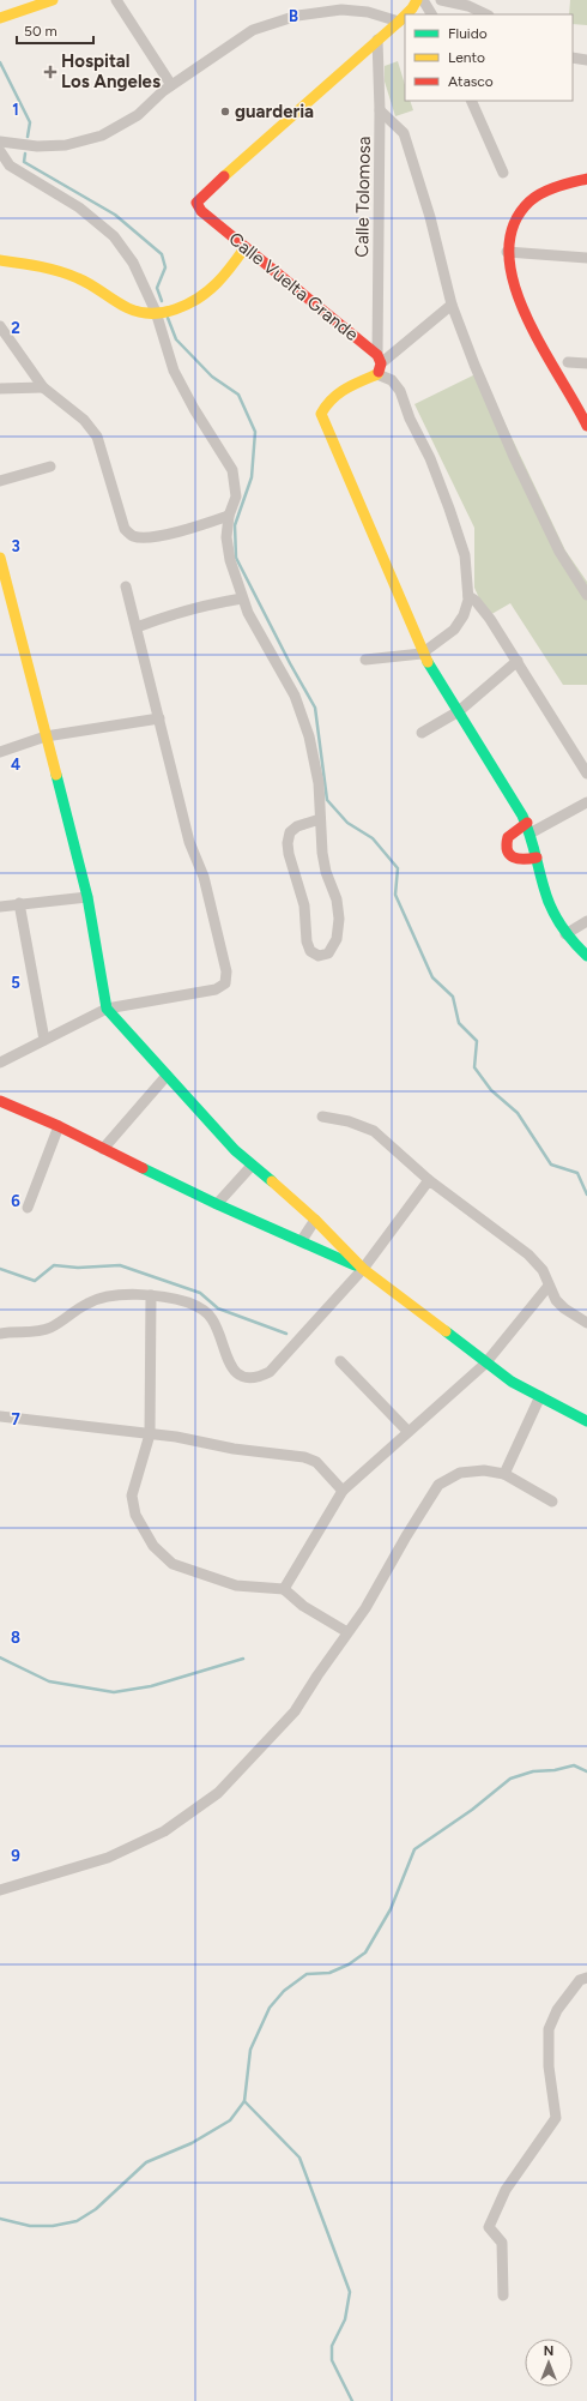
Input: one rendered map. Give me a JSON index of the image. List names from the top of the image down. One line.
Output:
{"streets":{"street":["Calle Tolomosa","Calle Vuelta Grande"]},"crossings":[["Calle Tolomosa","Calle Vuelta Grande"]],"places":{"health":["Hospital Los Angeles"],"other":["guarderia"]},"legend":["Fluido","Lento","Atasco"],"scale_bar":"50 m","north":"top","grid":{"columns":["B"],"rows":["1","2","3","4","5","6","7","8","9"]}}
